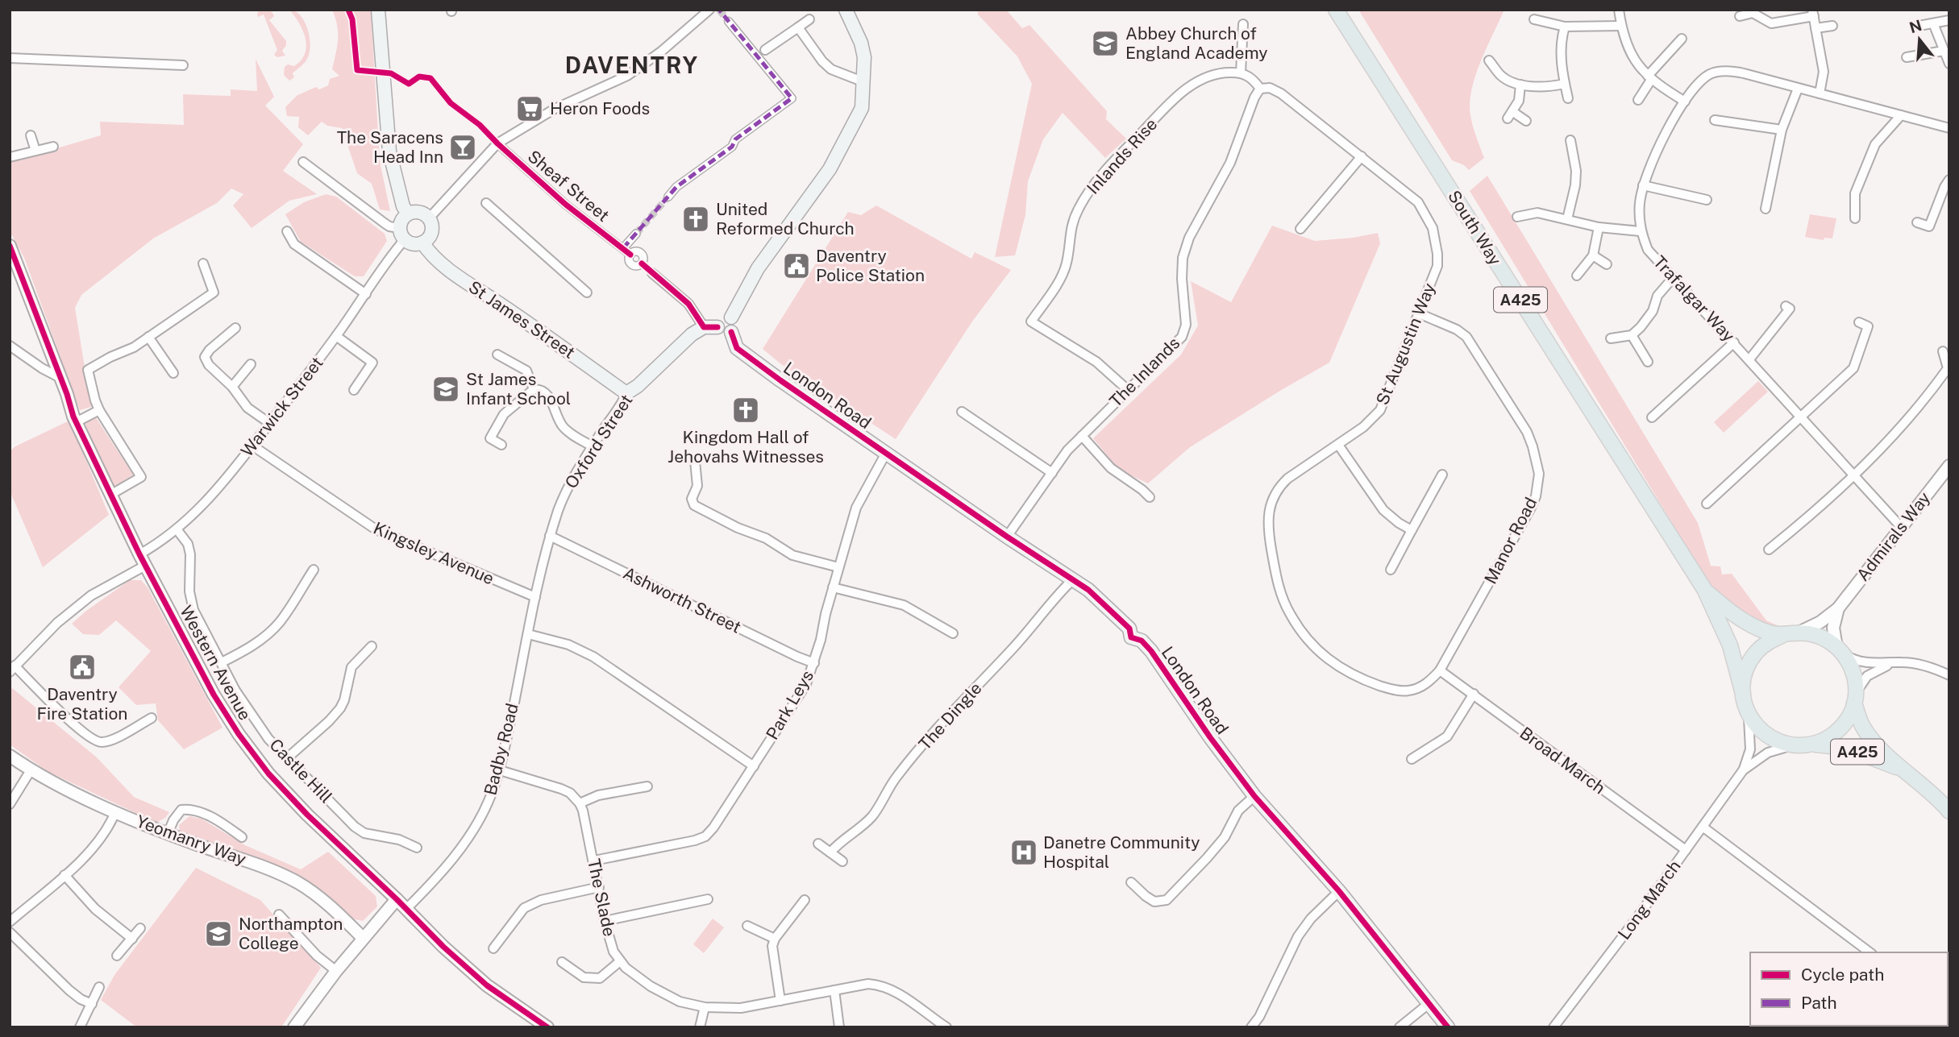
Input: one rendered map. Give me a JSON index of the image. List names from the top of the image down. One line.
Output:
{"streets":{"main road":["South Way","A425","St James Street","London Road","Oxford Street"],"street":["Inlands Rise","Sheaf Street","Trafalgar Way","St Augustin Way","The Inlands","Warwick Street","Admirals Way","Manor Road","Kingsley Avenue","Ashworth Street","Western Avenue","Park Leys","The Dingle","Badby Road","Broad March","Castle Hill","Yeomanry Way","The Slade","Long March"]},"crossings":[["Inlands Rise","The Inlands"],["South Way","A425"],["South Way","Admirals Way"],["South Way","Long March"],["Trafalgar Way","Admirals Way"],["A425","Admirals Way"],["A425","Long March"],["St James Street","Warwick Street"],["St James Street","Oxford Street"],["St Augustin Way","Manor Road"],["St Augustin Way","Broad March"],["The Inlands","London Road"],["London Road","Park Leys"],["London Road","The Dingle"],["Warwick Street","Kingsley Avenue"],["Warwick Street","Western Avenue"],["Warwick Street","Castle Hill"],["Oxford Street","Kingsley Avenue"],["Oxford Street","Ashworth Street"],["Oxford Street","Badby Road"],["Admirals Way","Long March"],["Manor Road","Broad March"],["Kingsley Avenue","Badby Road"],["Ashworth Street","Park Leys"],["Western Avenue","Badby Road"],["Park Leys","The Slade"],["Broad March","Long March"]],"districts":["DAVENTRY"],"places":{"school or university":["Abbey Church of England Academy","St James Infant School","Northampton College"],"supermarket":["Heron Foods"],"bar":["The Saracens Head Inn"],"church":["United Reformed Church","Kingdom Hall of Jehovahs Witnesses"],"public building":["Daventry Police Station","Daventry Fire Station"],"hospital":["Danetre Community Hospital"]},"legend":["Cycle path","Path"],"north":"top"}
